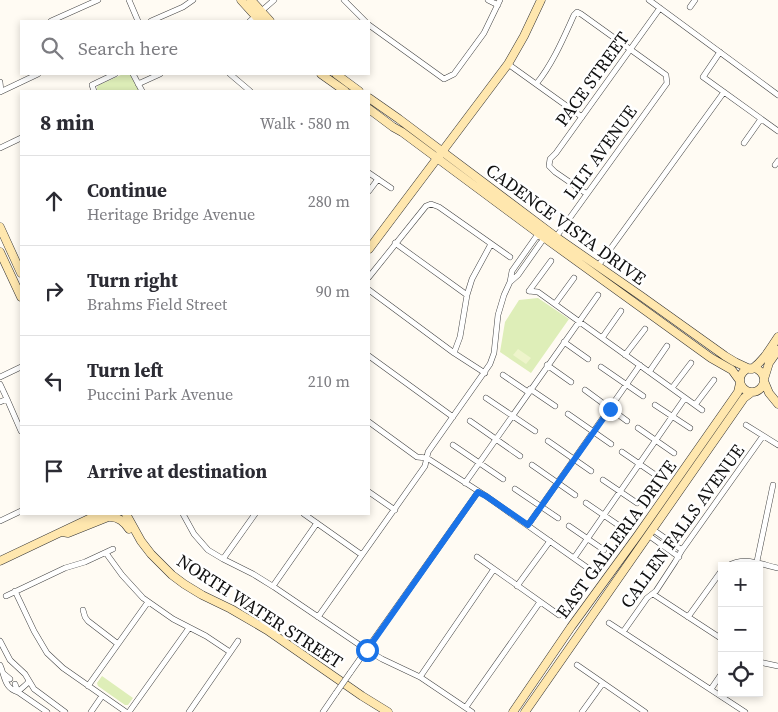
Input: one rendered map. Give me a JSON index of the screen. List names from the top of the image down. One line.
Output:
{"streets":{"street":["PACE STREET","LILT AVENUE","CADENCE VISTA DRIVE","CALLEN FALLS AVENUE","EAST GALLERIA DRIVE","NORTH WATER STREET"]},"crossings":[["PACE STREET","LILT AVENUE"],["LILT AVENUE","CADENCE VISTA DRIVE"],["CADENCE VISTA DRIVE","EAST GALLERIA DRIVE"]],"page":{"search":"Search here","heading":["8 min","Walk · 580 m"],"list":[["Continue","Heritage Bridge Avenue","280 m"],["Turn right","Brahms Field Street","90 m"],["Turn left","Puccini Park Avenue","210 m"],"Arrive at destination"],"map_buttons":["+","−"]}}
